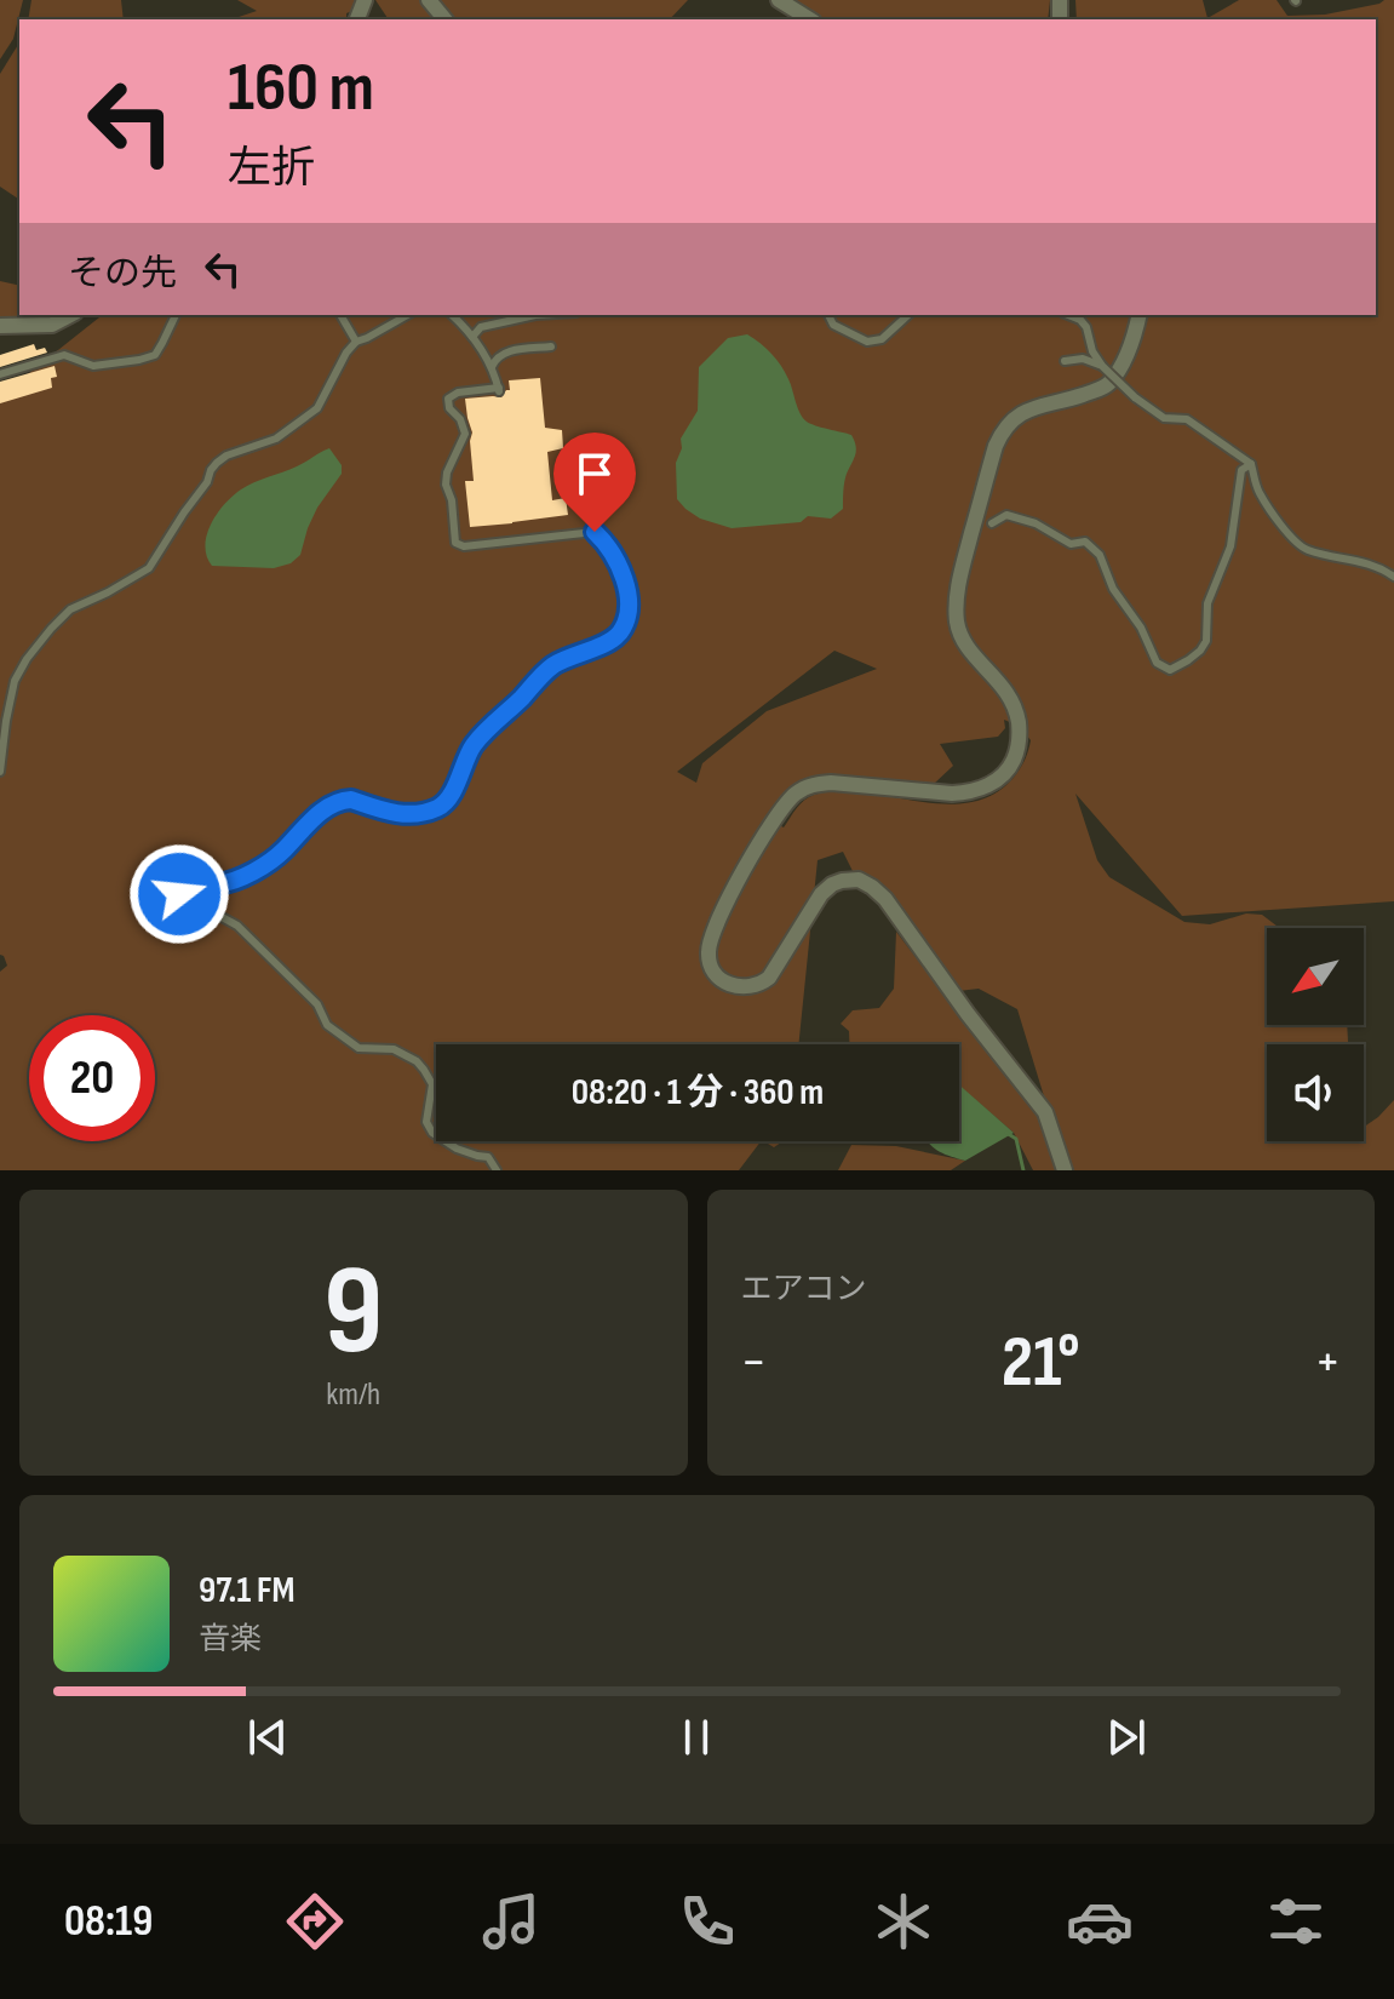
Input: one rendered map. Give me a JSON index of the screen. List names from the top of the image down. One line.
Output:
{"north":"bottom left","page":{"turn":["160 m","左折"],"then":"その先","limit":"20","trip":"08:20 · 1 分 · 360 m","tile":[["9","km/h"],"エアコン"],"heat":["−","21°","+"],"song":["97.1 FM","音楽"],"tabs":"08:19"}}
